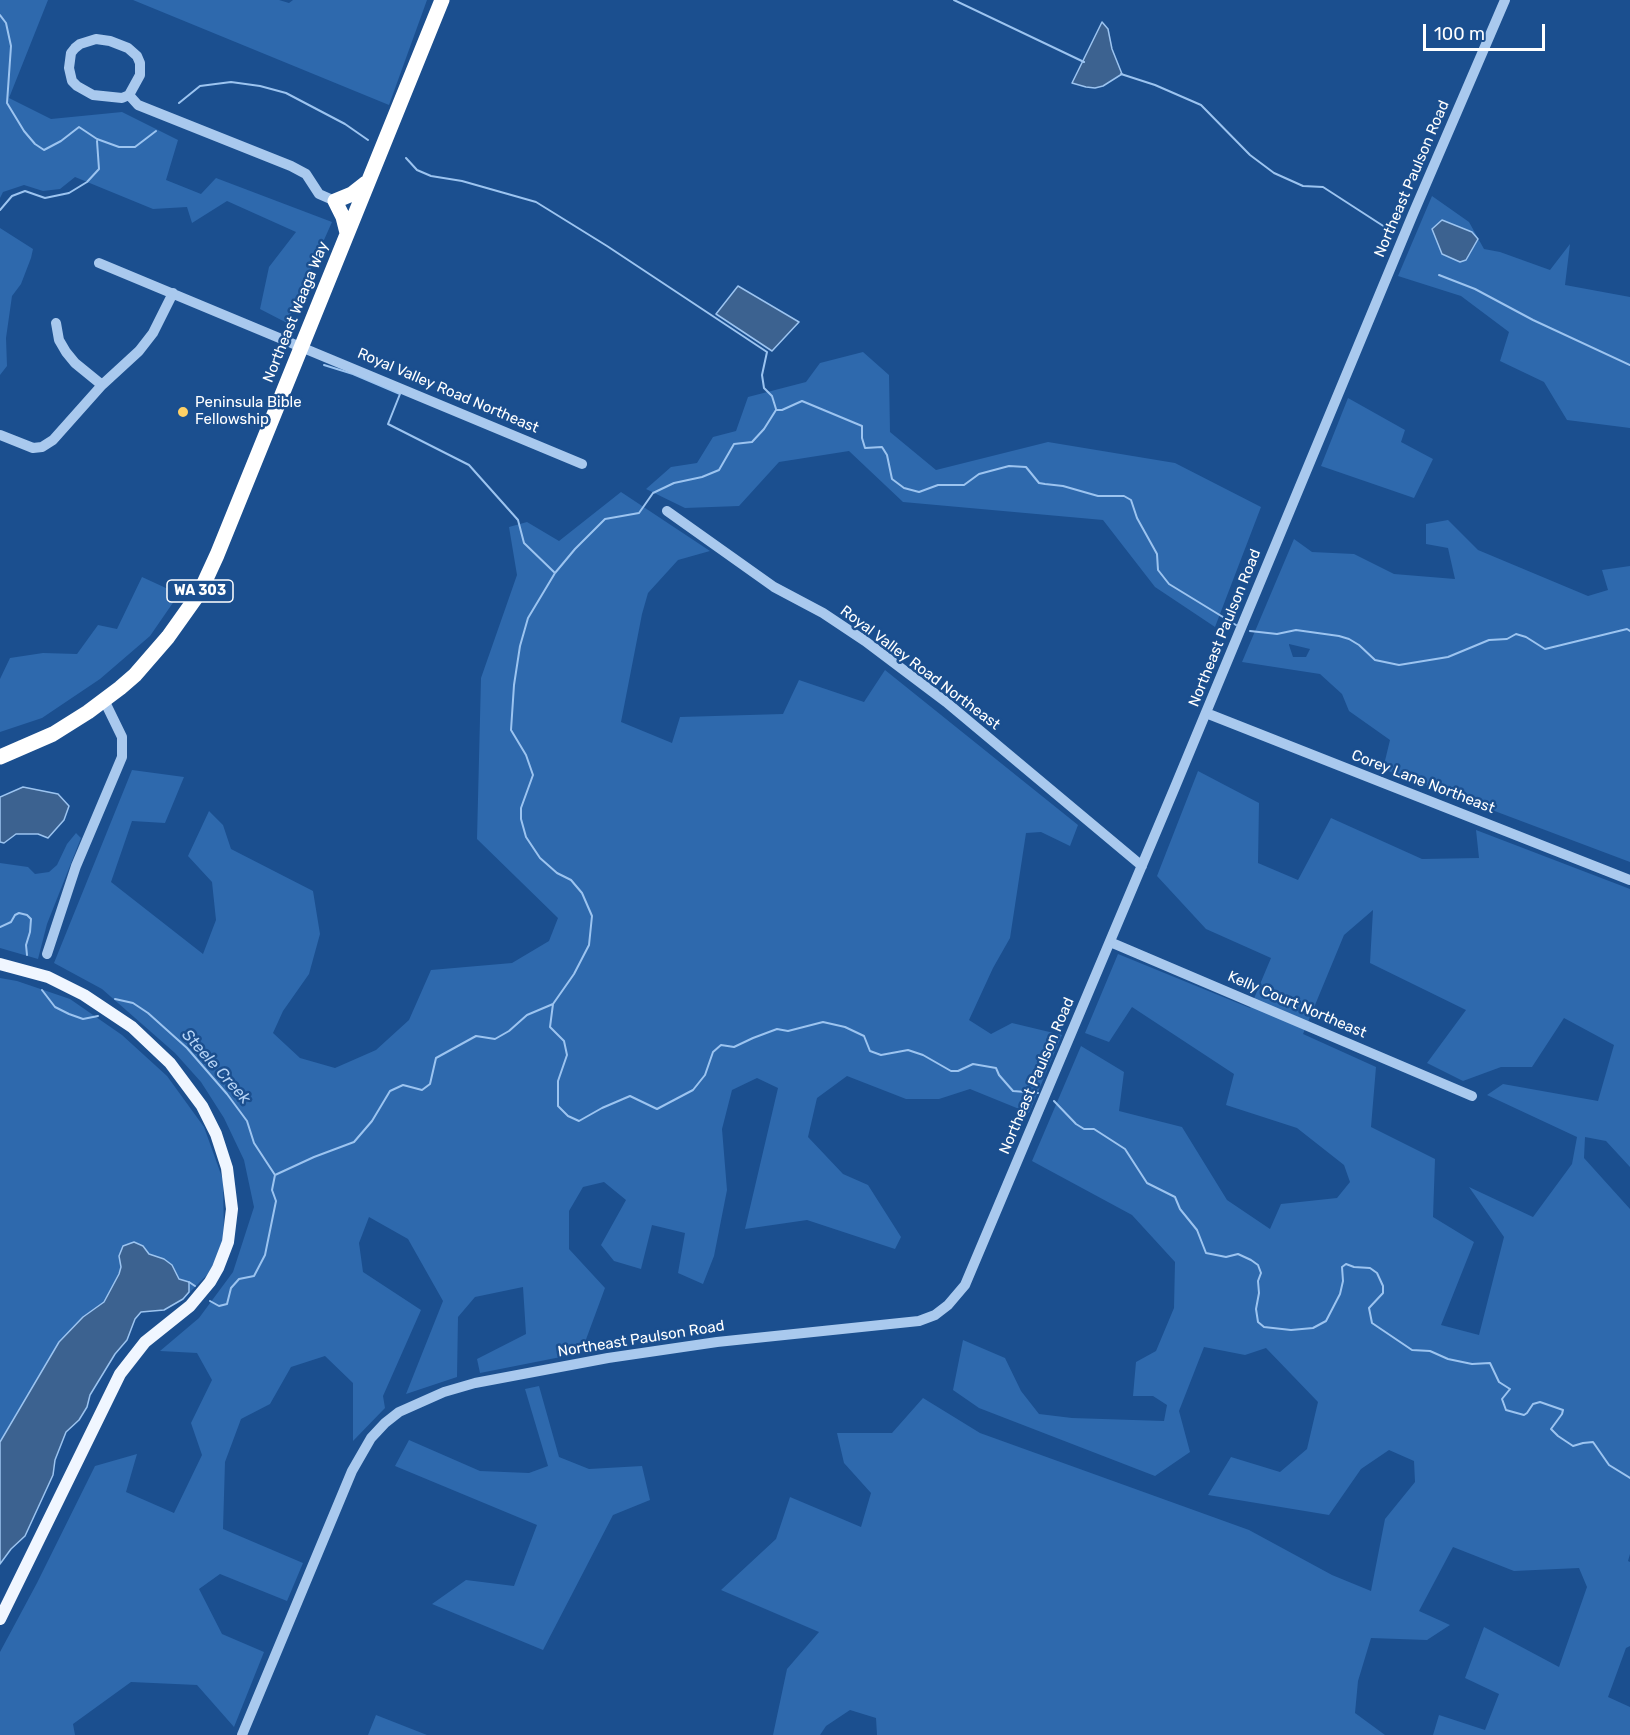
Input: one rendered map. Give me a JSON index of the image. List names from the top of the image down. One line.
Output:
{"streets":{"highway":["Northeast Waaga Way","WA 303"],"street":["Northeast Paulson Road","Royal Valley Road Northeast","Corey Lane Northeast","Kelly Court Northeast"]},"crossings":[["Northeast Paulson Road","Royal Valley Road Northeast"],["Northeast Paulson Road","Corey Lane Northeast"],["Northeast Paulson Road","Kelly Court Northeast"],["Northeast Waaga Way","Royal Valley Road Northeast"]],"water":["Steele Creek"],"places":["Peninsula Bible Fellowship"],"scale_bar":"100 m"}
